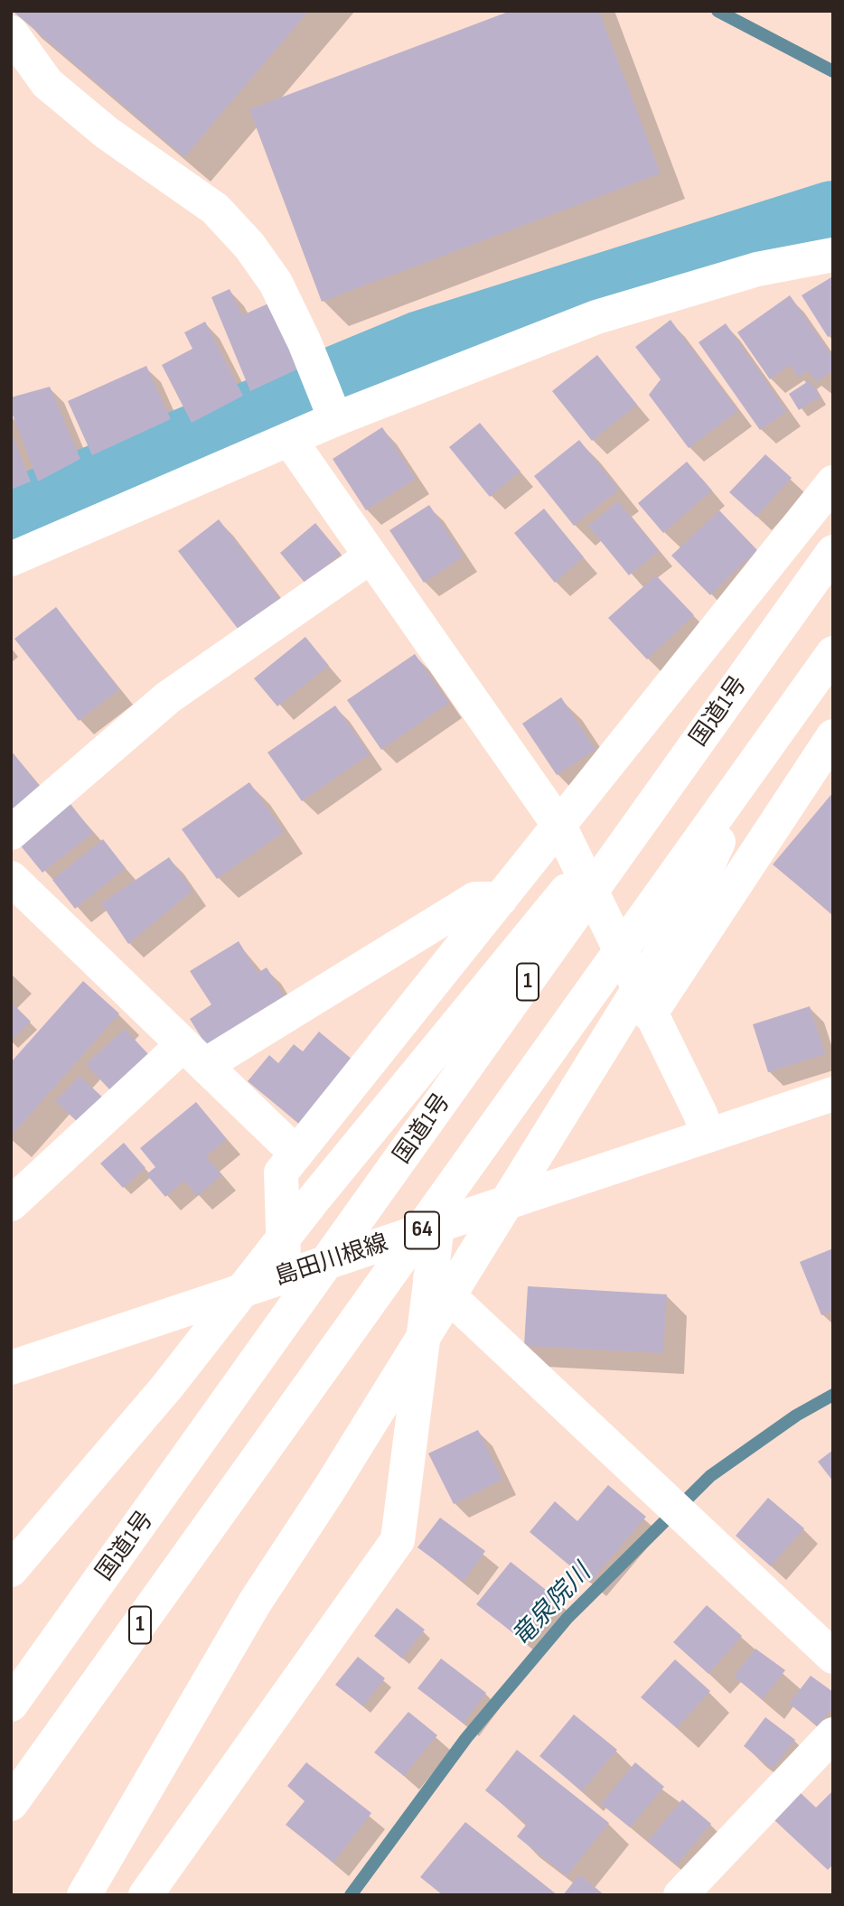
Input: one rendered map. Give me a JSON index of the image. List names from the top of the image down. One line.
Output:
{"streets":{"main road":["国道1号","1","64","島田川根線"]},"water":["竜泉院川"]}
